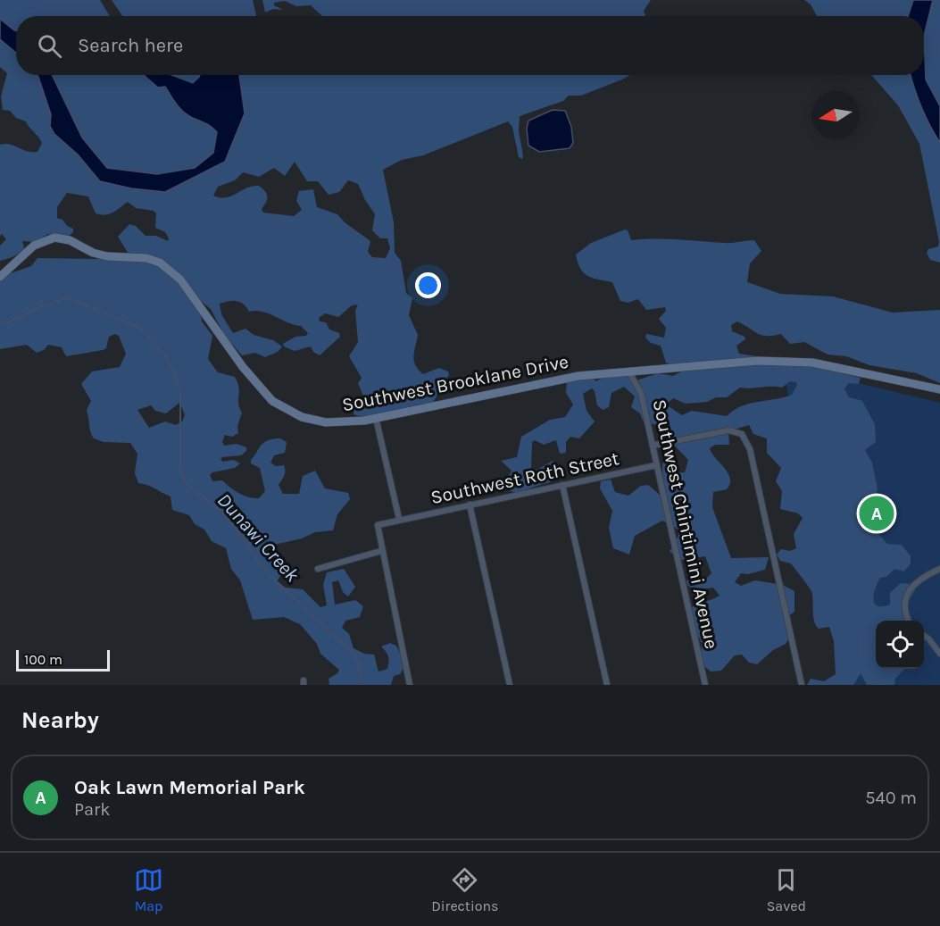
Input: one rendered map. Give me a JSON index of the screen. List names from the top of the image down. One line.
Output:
{"streets":{"street":["Southwest Brooklane Drive","Southwest Roth Street","Southwest Chintimini Avenue"]},"crossings":[["Southwest Brooklane Drive","Southwest Chintimini Avenue"],["Southwest Roth Street","Southwest Chintimini Avenue"]],"water":["Dunawi Creek"],"scale_bar":"100 m","north":"left","page":{"search":"Search here","pins":"A","scale":"100 m","heading":"Nearby","list":[{"mark":"A","name":"Oak Lawn Memorial Park","note":"Park","value":"540 m"}],"nav":["Map","Directions","Saved"]}}
